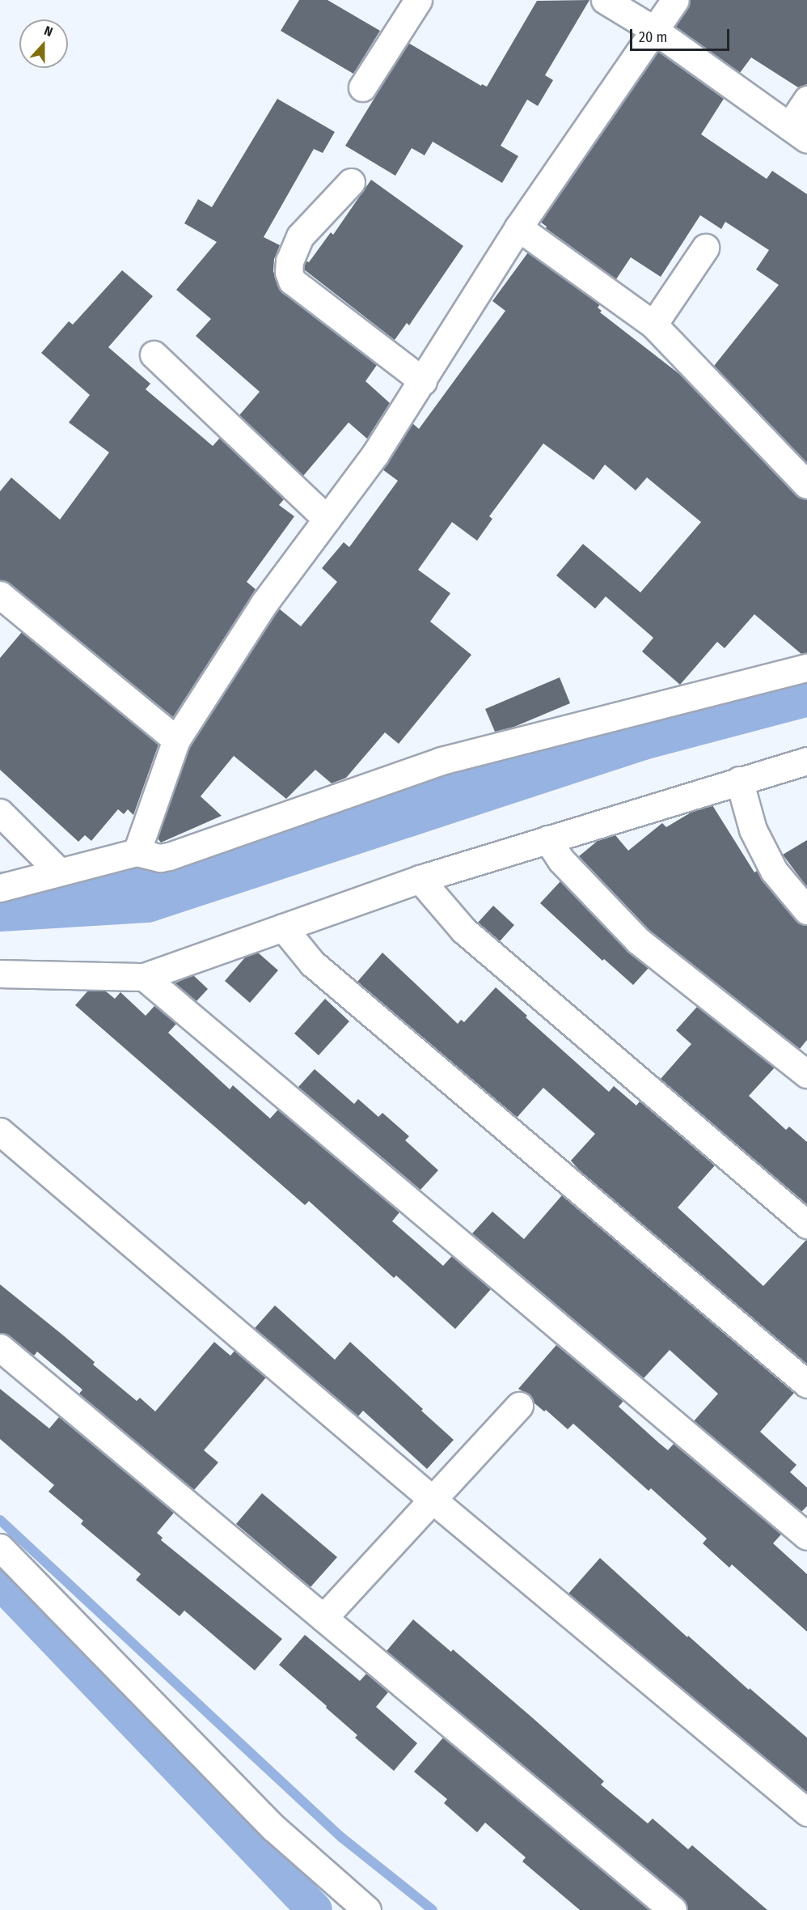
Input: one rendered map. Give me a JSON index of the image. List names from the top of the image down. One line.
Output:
{"scale_bar":"20 m","north":"top"}
